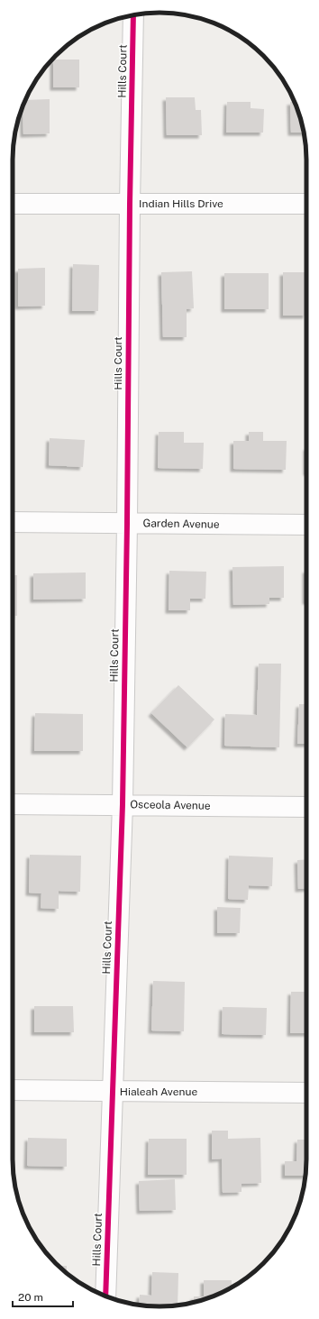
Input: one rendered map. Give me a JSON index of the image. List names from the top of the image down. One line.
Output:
{"streets":{"street":["Hills Court","Indian Hills Drive","Garden Avenue","Osceola Avenue","Hialeah Avenue"]},"crossings":[["Hills Court","Indian Hills Drive"],["Hills Court","Garden Avenue"],["Hills Court","Osceola Avenue"],["Hills Court","Hialeah Avenue"]],"scale_bar":"20 m"}
